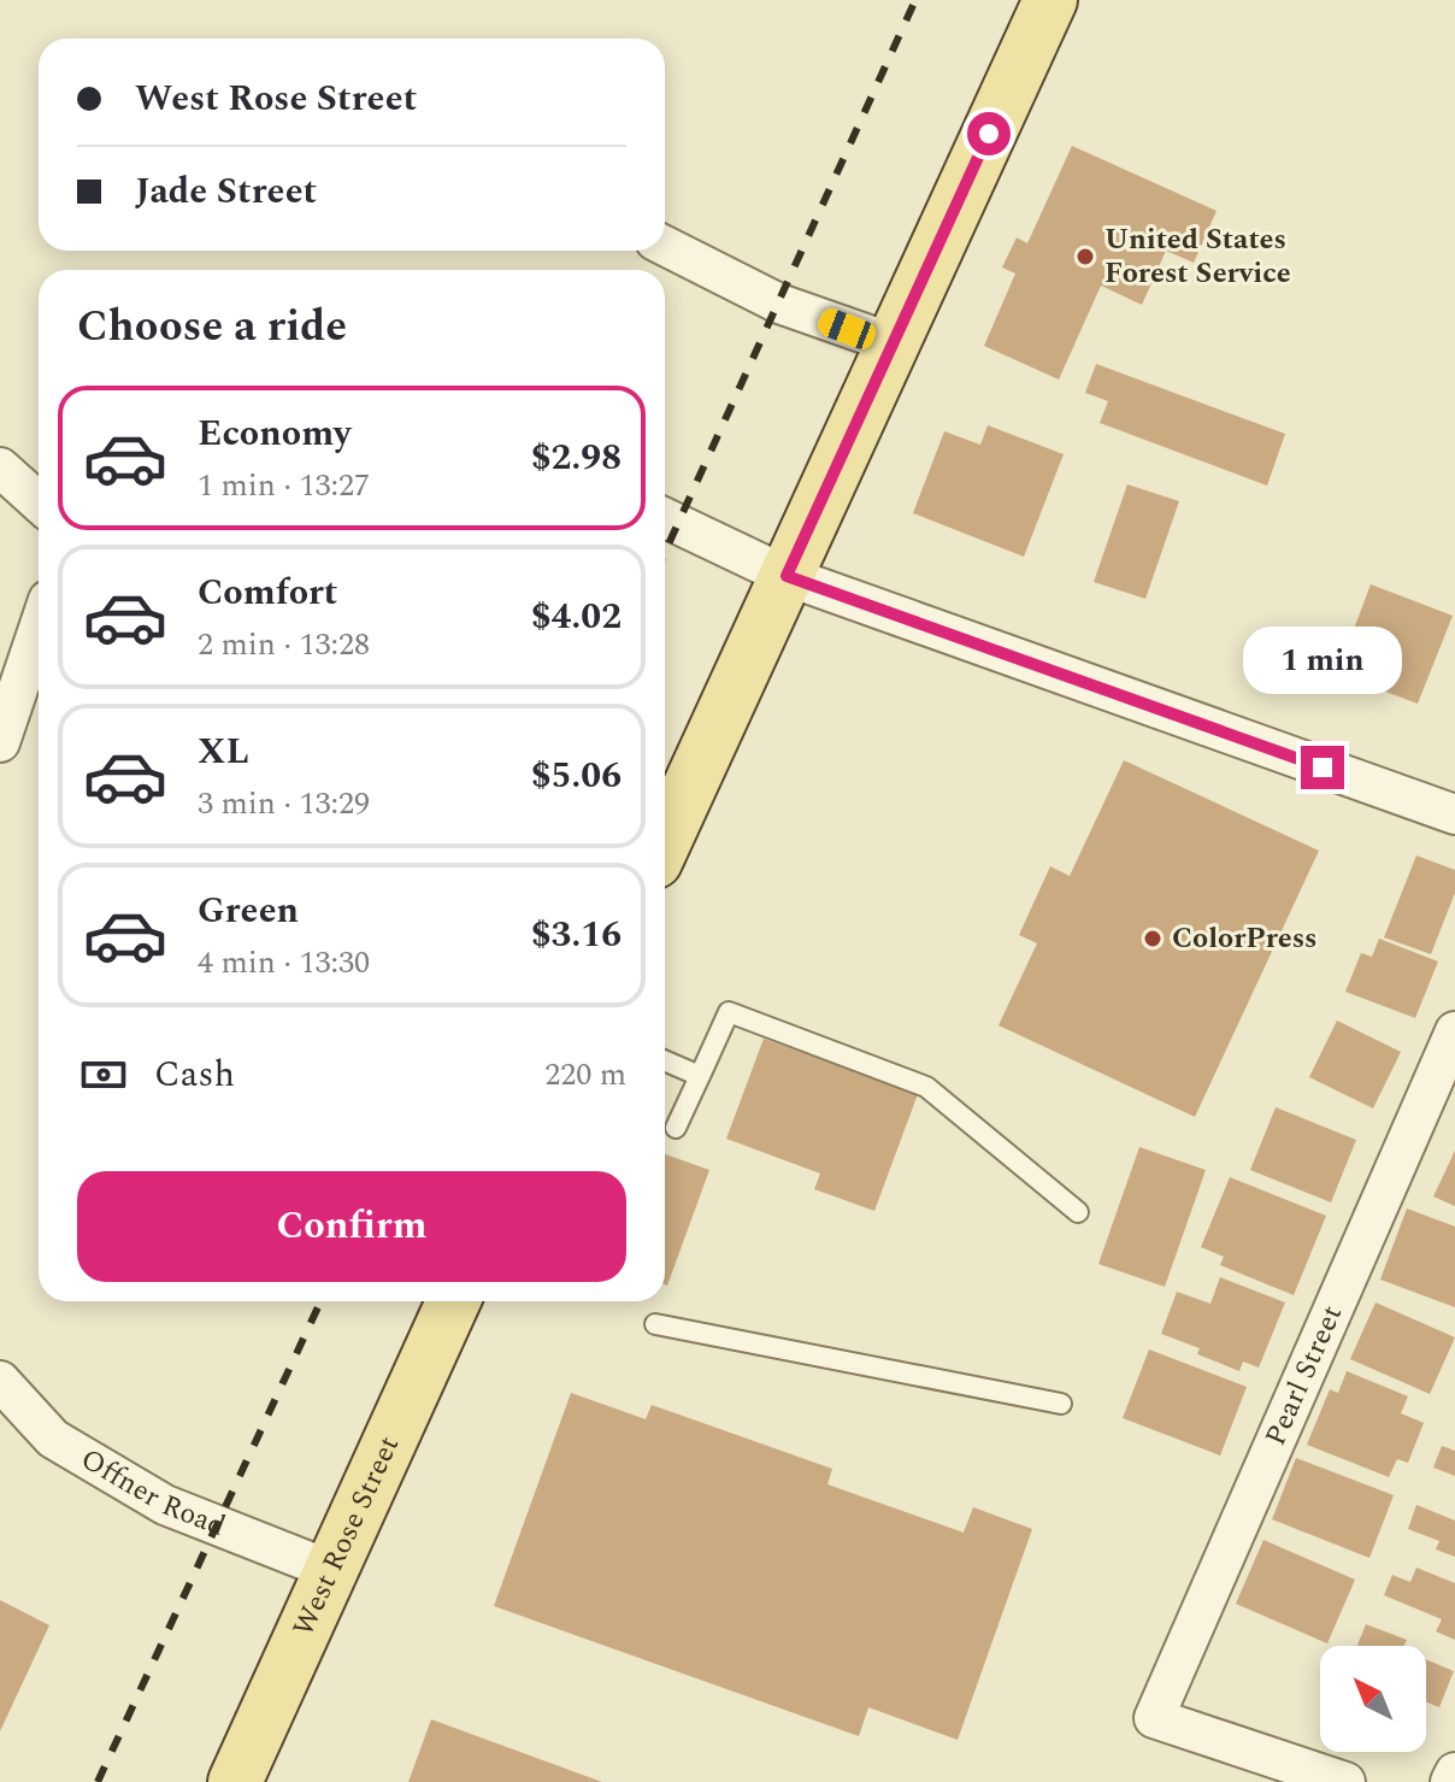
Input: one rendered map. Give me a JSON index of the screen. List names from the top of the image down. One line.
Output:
{"streets":{"main road":["West Rose Street"],"street":["Pearl Street","Offner Road"]},"crossings":[["Offner Road","West Rose Street"]],"places":["United States Forest Service","ColorPress"],"north":"top left","page":{"banner":["West Rose Street","Jade Street"],"heading":"Choose a ride","list":[{"name":"Economy","note":"1 min · 13:27","value":"$2.98"},{"name":"Comfort","note":"2 min · 13:28","value":"$4.02"},{"name":"XL","note":"3 min · 13:29","value":"$5.06"},{"name":"Green","note":"4 min · 13:30","value":"$3.16"}],"bubble":"1 min","pay":["Cash","220 m"],"buttons":"Confirm"}}
